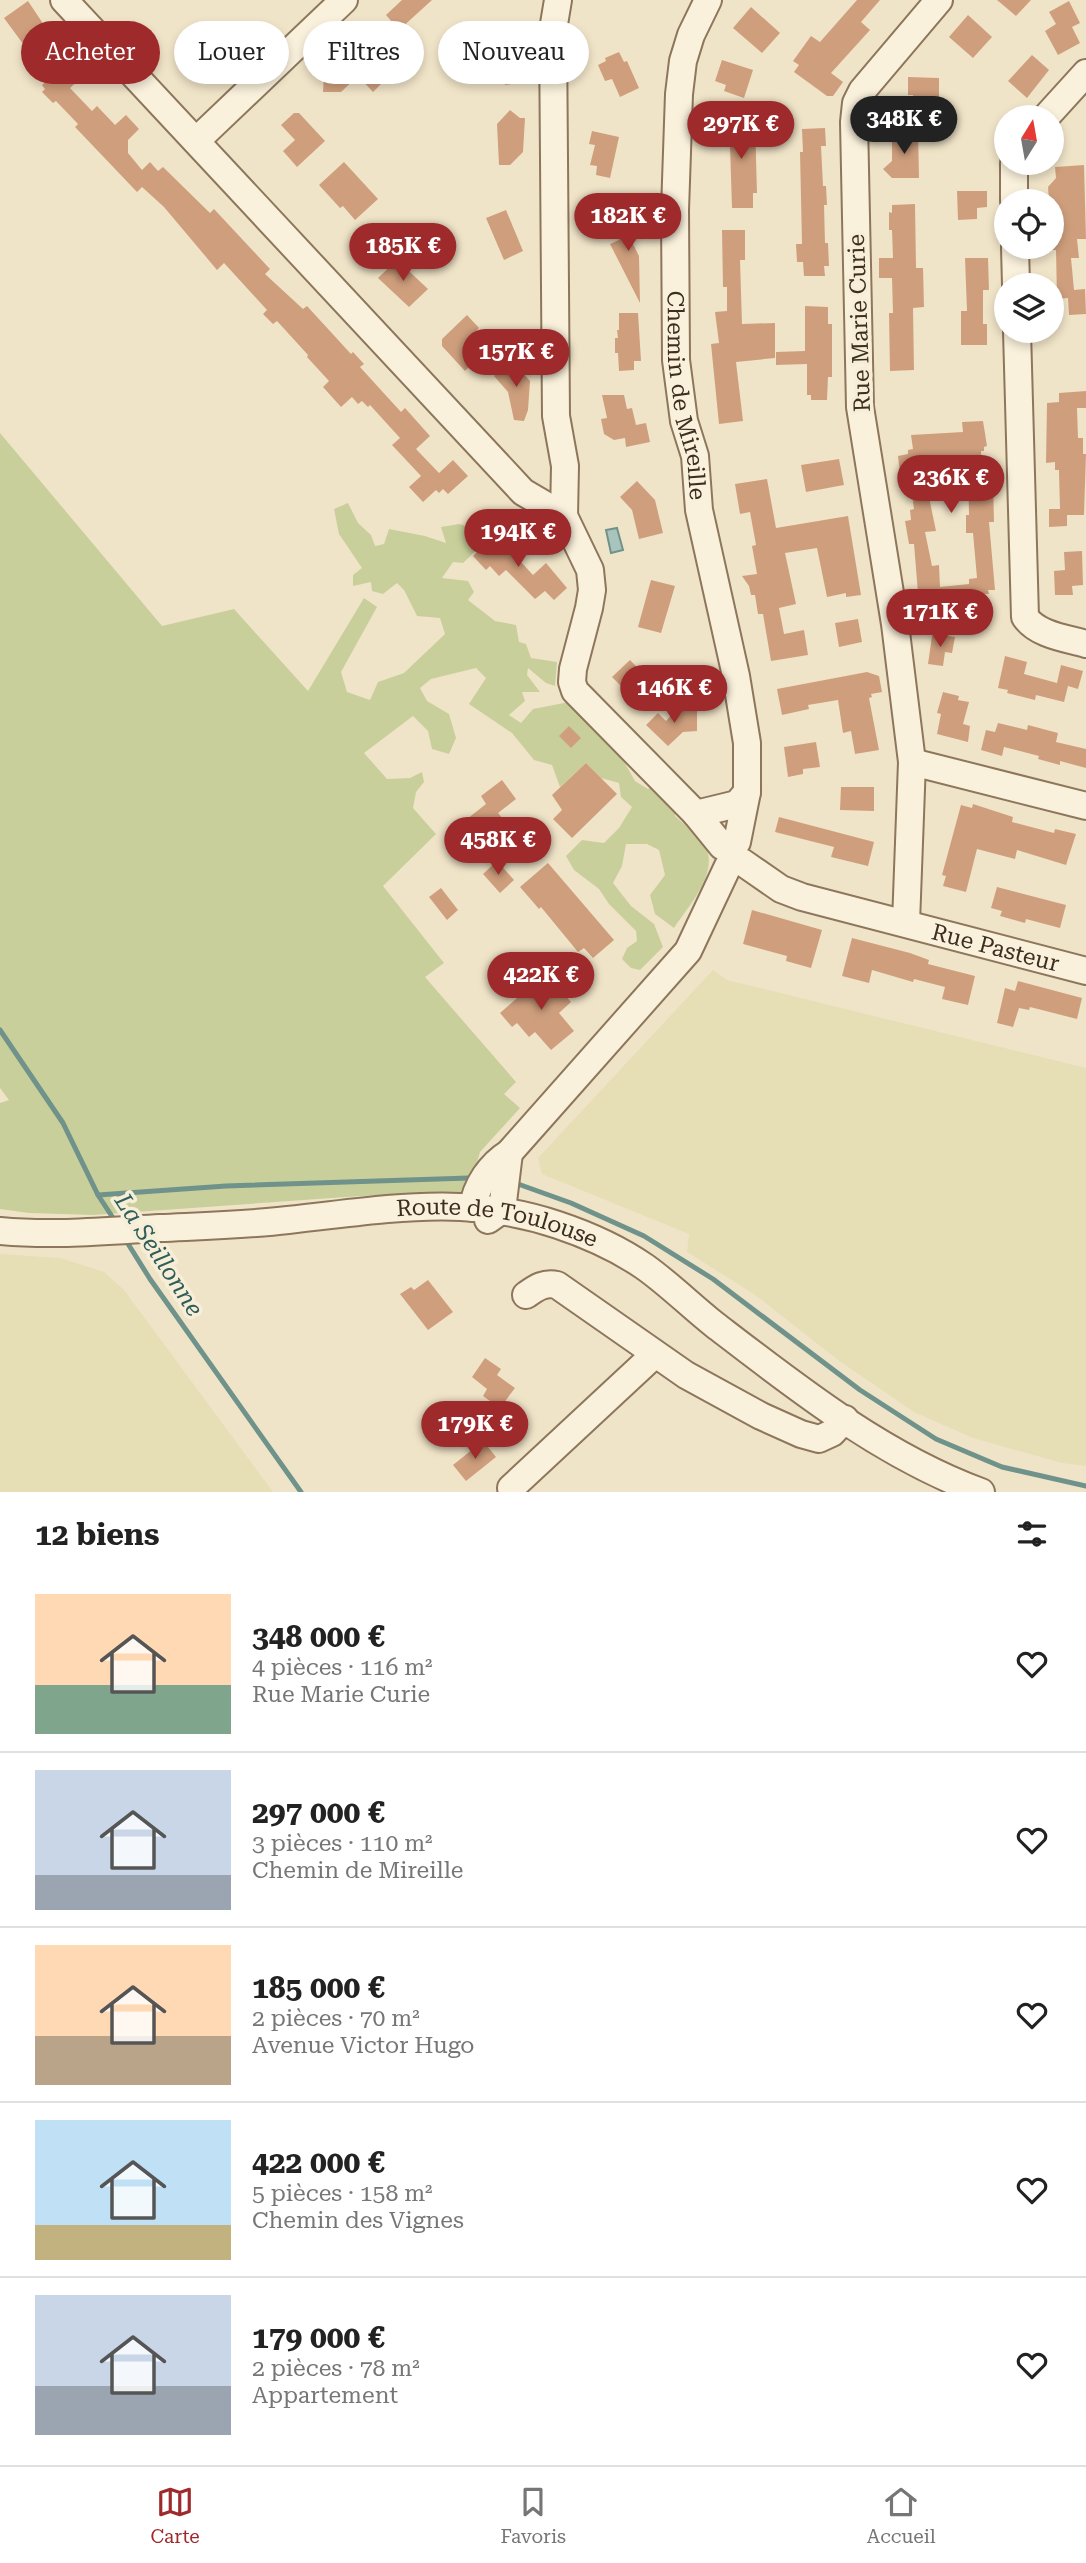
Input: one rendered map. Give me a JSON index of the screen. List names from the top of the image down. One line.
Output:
{"streets":{"street":["Rue Marie Curie","Chemin de Mireille","Rue Pasteur","Route de Toulouse"]},"crossings":[["Rue Marie Curie","Rue Pasteur"],["Chemin de Mireille","Rue Pasteur"],["Chemin de Mireille","Route de Toulouse"]],"water":["La Seillonne"],"north":"top","page":{"chip":["Acheter","Louer","Filtres","Nouveau"],"price":["348K €","297K €","182K €","185K €","157K €","236K €","194K €","171K €","146K €","458K €","422K €","179K €"],"heading":"12 biens","list":[{"name":"348 000 €","note":"4 pièces · 116 m² · Rue Marie Curie"},{"name":"297 000 €","note":"3 pièces · 110 m² · Chemin de Mireille"},{"name":"185 000 €","note":"2 pièces · 70 m² · Avenue Victor Hugo"},{"name":"422 000 €","note":"5 pièces · 158 m² · Chemin des Vignes"},{"name":"179 000 €","note":"2 pièces · 78 m² · Appartement"}],"tabs":["Carte","Favoris","Accueil"]}}
